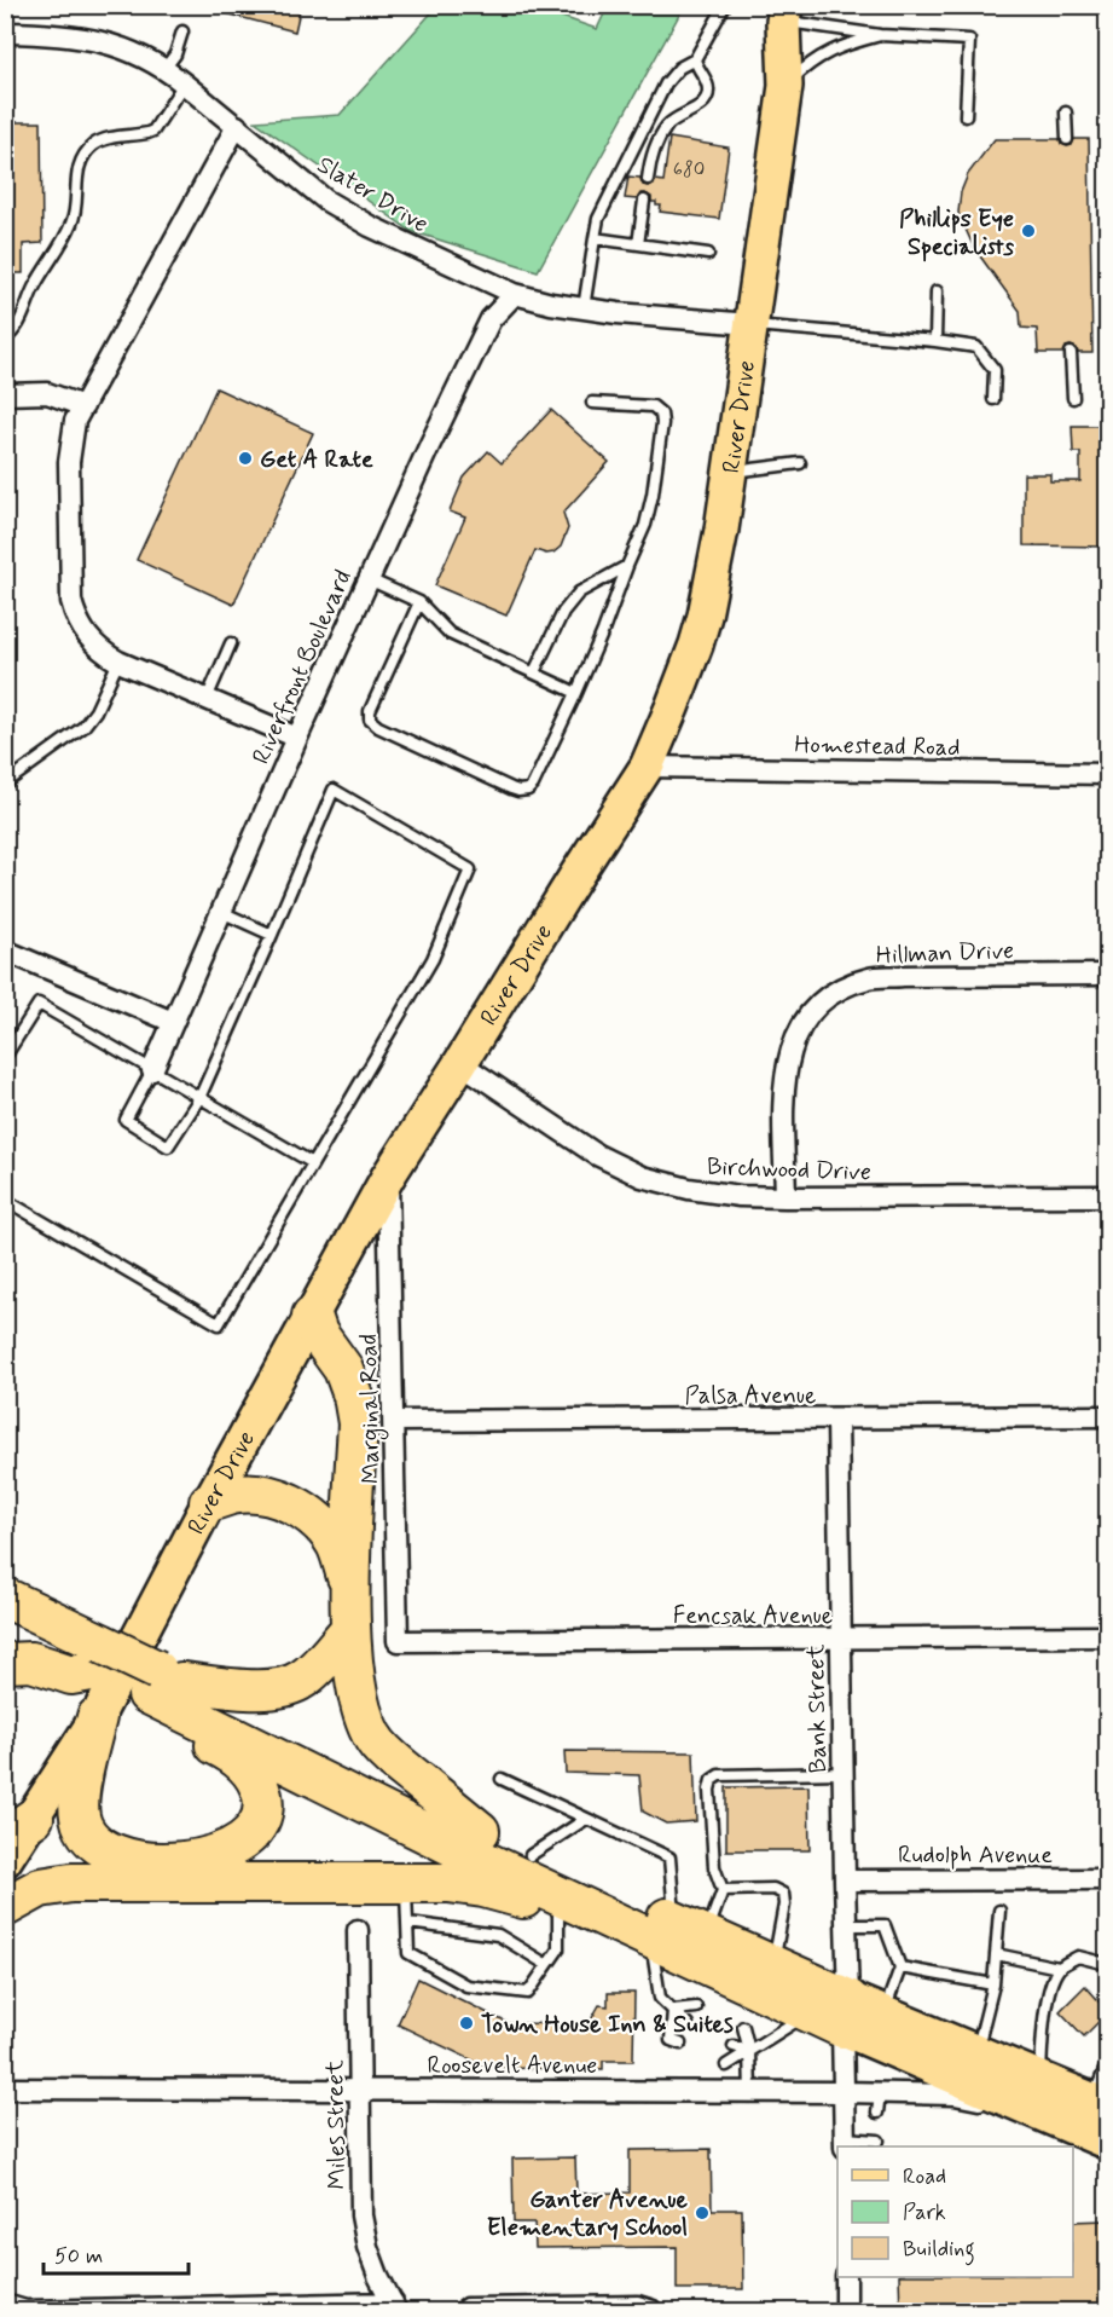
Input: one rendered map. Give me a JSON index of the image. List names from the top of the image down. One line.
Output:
{"streets":{"main road":["River Drive"],"street":["Slater Drive","Riverfront Boulevard","Homestead Road","Hillman Drive","Birchwood Drive","Palsa Avenue","Marginal Road","Fencsak Avenue","Bank Street","Rudolph Avenue","Roosevelt Avenue","Miles Street"]},"crossings":[["Slater Drive","River Drive"],["Slater Drive","Riverfront Boulevard"],["River Drive","Homestead Road"],["River Drive","Birchwood Drive"],["River Drive","Marginal Road"],["Hillman Drive","Birchwood Drive"],["Palsa Avenue","Marginal Road"],["Palsa Avenue","Bank Street"],["Marginal Road","Fencsak Avenue"],["Fencsak Avenue","Bank Street"],["Bank Street","Rudolph Avenue"],["Bank Street","Roosevelt Avenue"],["Roosevelt Avenue","Miles Street"]],"places":["Phillips Eye Specialists","Get A Rate","Town House Inn & Suites","Ganter Avenue Elementary School"],"house_numbers":["680"],"legend":["Road","Park","Building"],"scale_bar":"50 m"}
